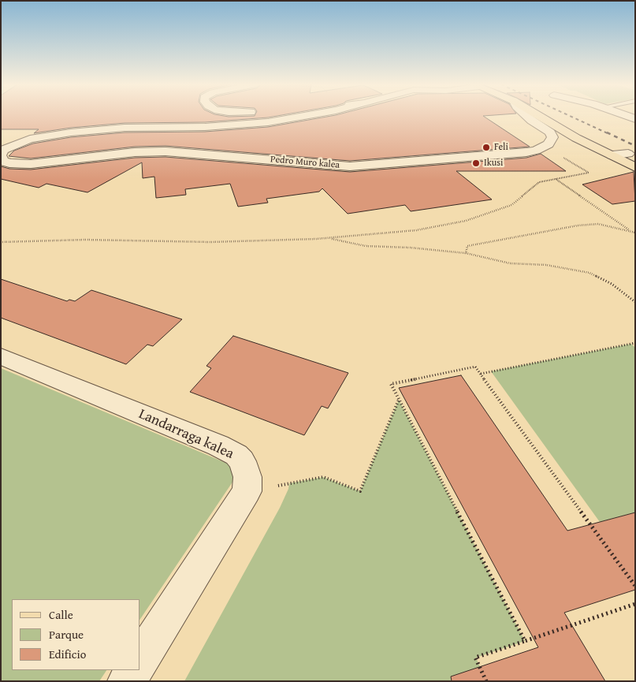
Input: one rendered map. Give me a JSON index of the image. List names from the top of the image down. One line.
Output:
{"streets":{"street":["Pedro Muro kalea","Landarraga kalea"]},"places":["Feli","Ikusi"],"legend":["Calle","Parque","Edificio"]}
